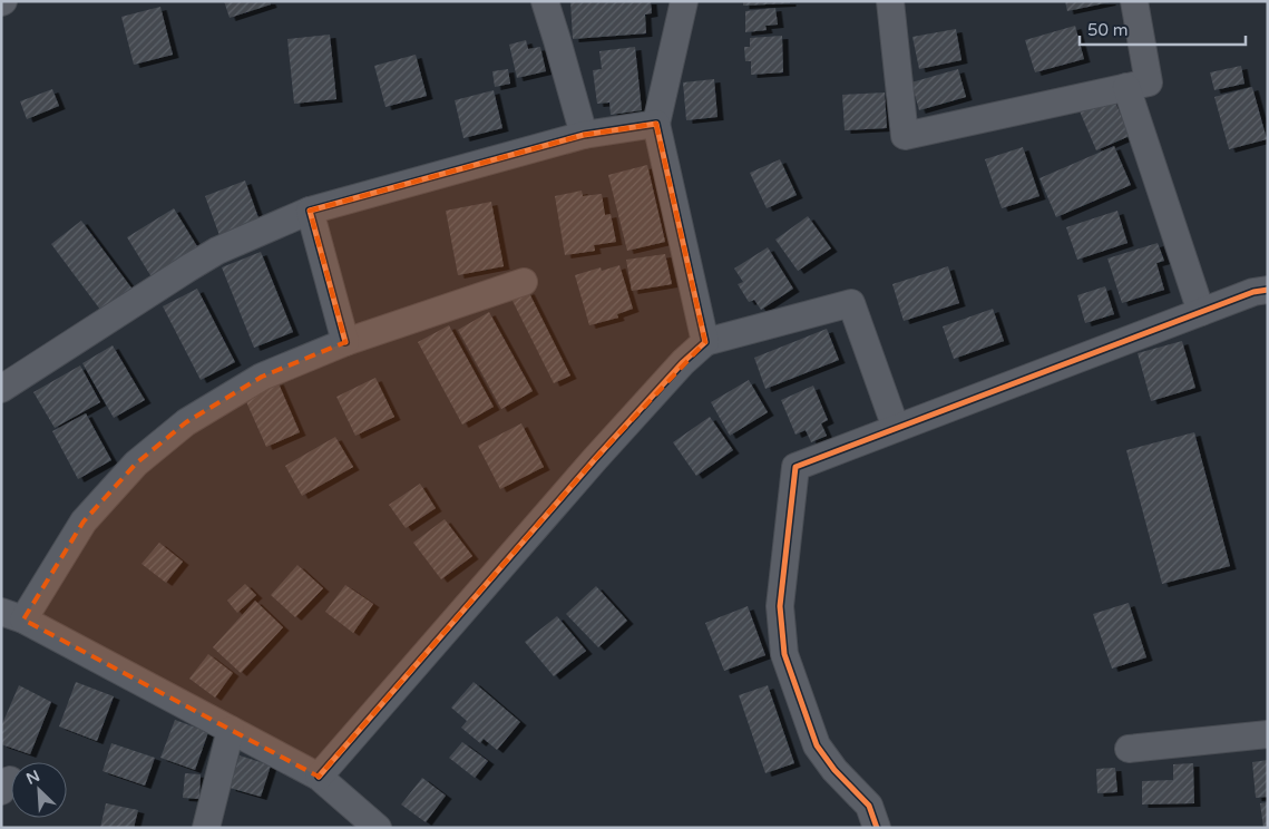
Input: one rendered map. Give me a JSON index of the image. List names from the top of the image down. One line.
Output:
{"scale_bar":"50 m","north":"top left"}
